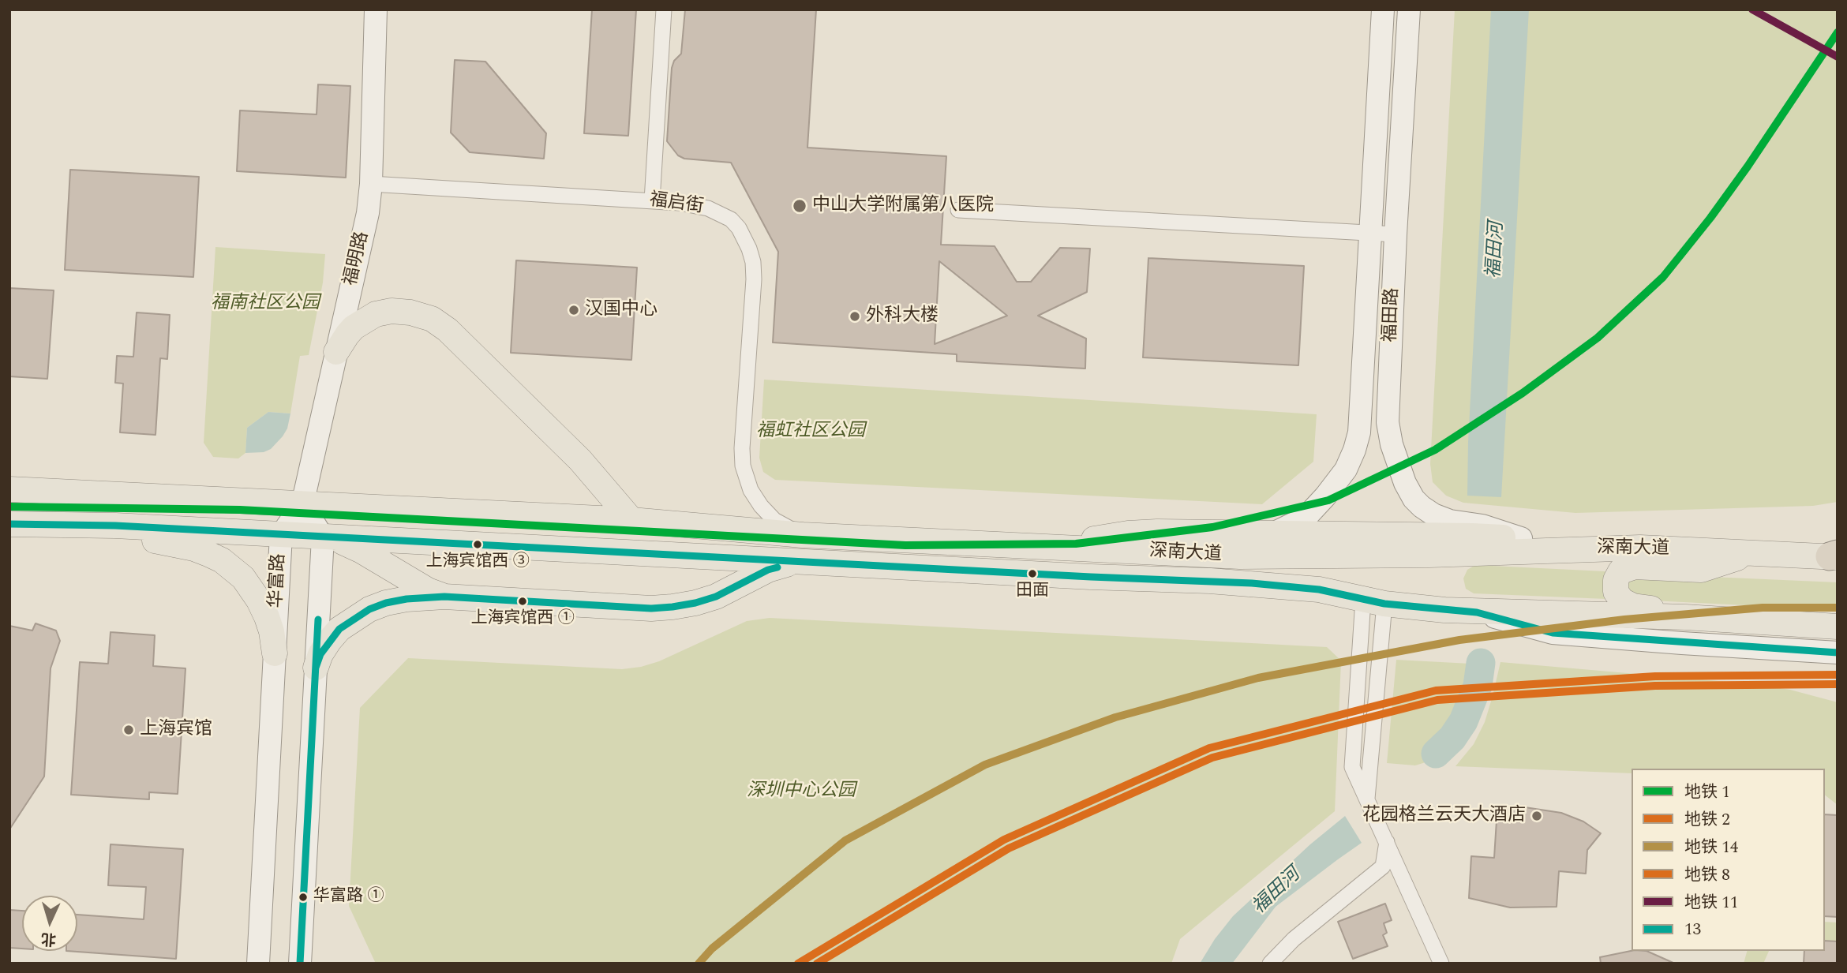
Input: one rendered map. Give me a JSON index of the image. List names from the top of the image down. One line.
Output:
{"streets":{"main road":["福明路","福田路","深南大道","华富路"],"street":["福启街"]},"crossings":[["福启街","福明路"],["福启街","深南大道"],["福明路","深南大道"],["福明路","华富路"],["深南大道","华富路"]],"water":["福田河"],"parks":["福南社区公园","福虹社区公园","深圳中心公园"],"places":["中山大学附属第八医院","汉国中心","外科大楼","上海宾馆西 ③","田面","上海宾馆西 ①","上海宾馆","花园格兰云天大酒店","华富路 ①"],"lines":["metro line 11","metro line 1","transit line 13","metro line 14","metro line 2","metro line 8"],"legend":["地铁 1","地铁 2","地铁 14","地铁 8","地铁 11","13"],"north":"bottom"}
